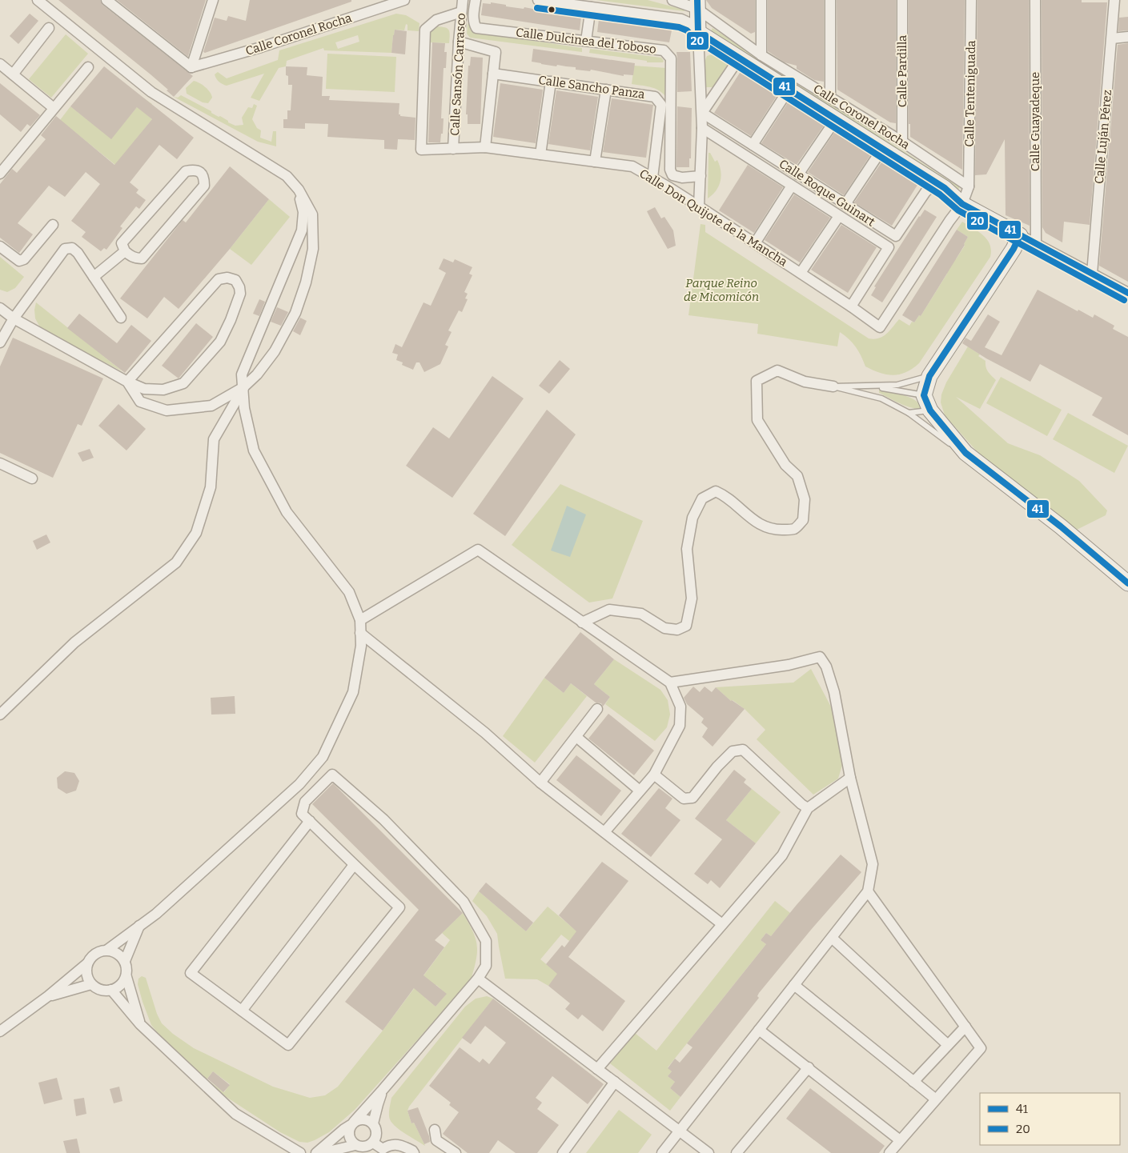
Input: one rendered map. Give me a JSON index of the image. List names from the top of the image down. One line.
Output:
{"streets":{"street":["Calle Coronel Rocha","Calle Dulcinea del Toboso","Calle Pardilla","Calle Sansón Carrasco","Calle Sancho Panza","Calle Tenteniguada","Calle Guayadeque","Calle Luján Pérez","Calle Roque Guinart","Calle Don Quijote de la Mancha"]},"crossings":[["Calle Coronel Rocha","Calle Pardilla"],["Calle Coronel Rocha","Calle Tenteniguada"],["Calle Sansón Carrasco","Calle Don Quijote de la Mancha"],["Calle Sancho Panza","Calle Don Quijote de la Mancha"],["Calle Tenteniguada","Calle Don Quijote de la Mancha"]],"parks":["Parque Reino de Micomicón"],"lines":["transit line 41","transit line 20"],"legend":["41","20"]}
